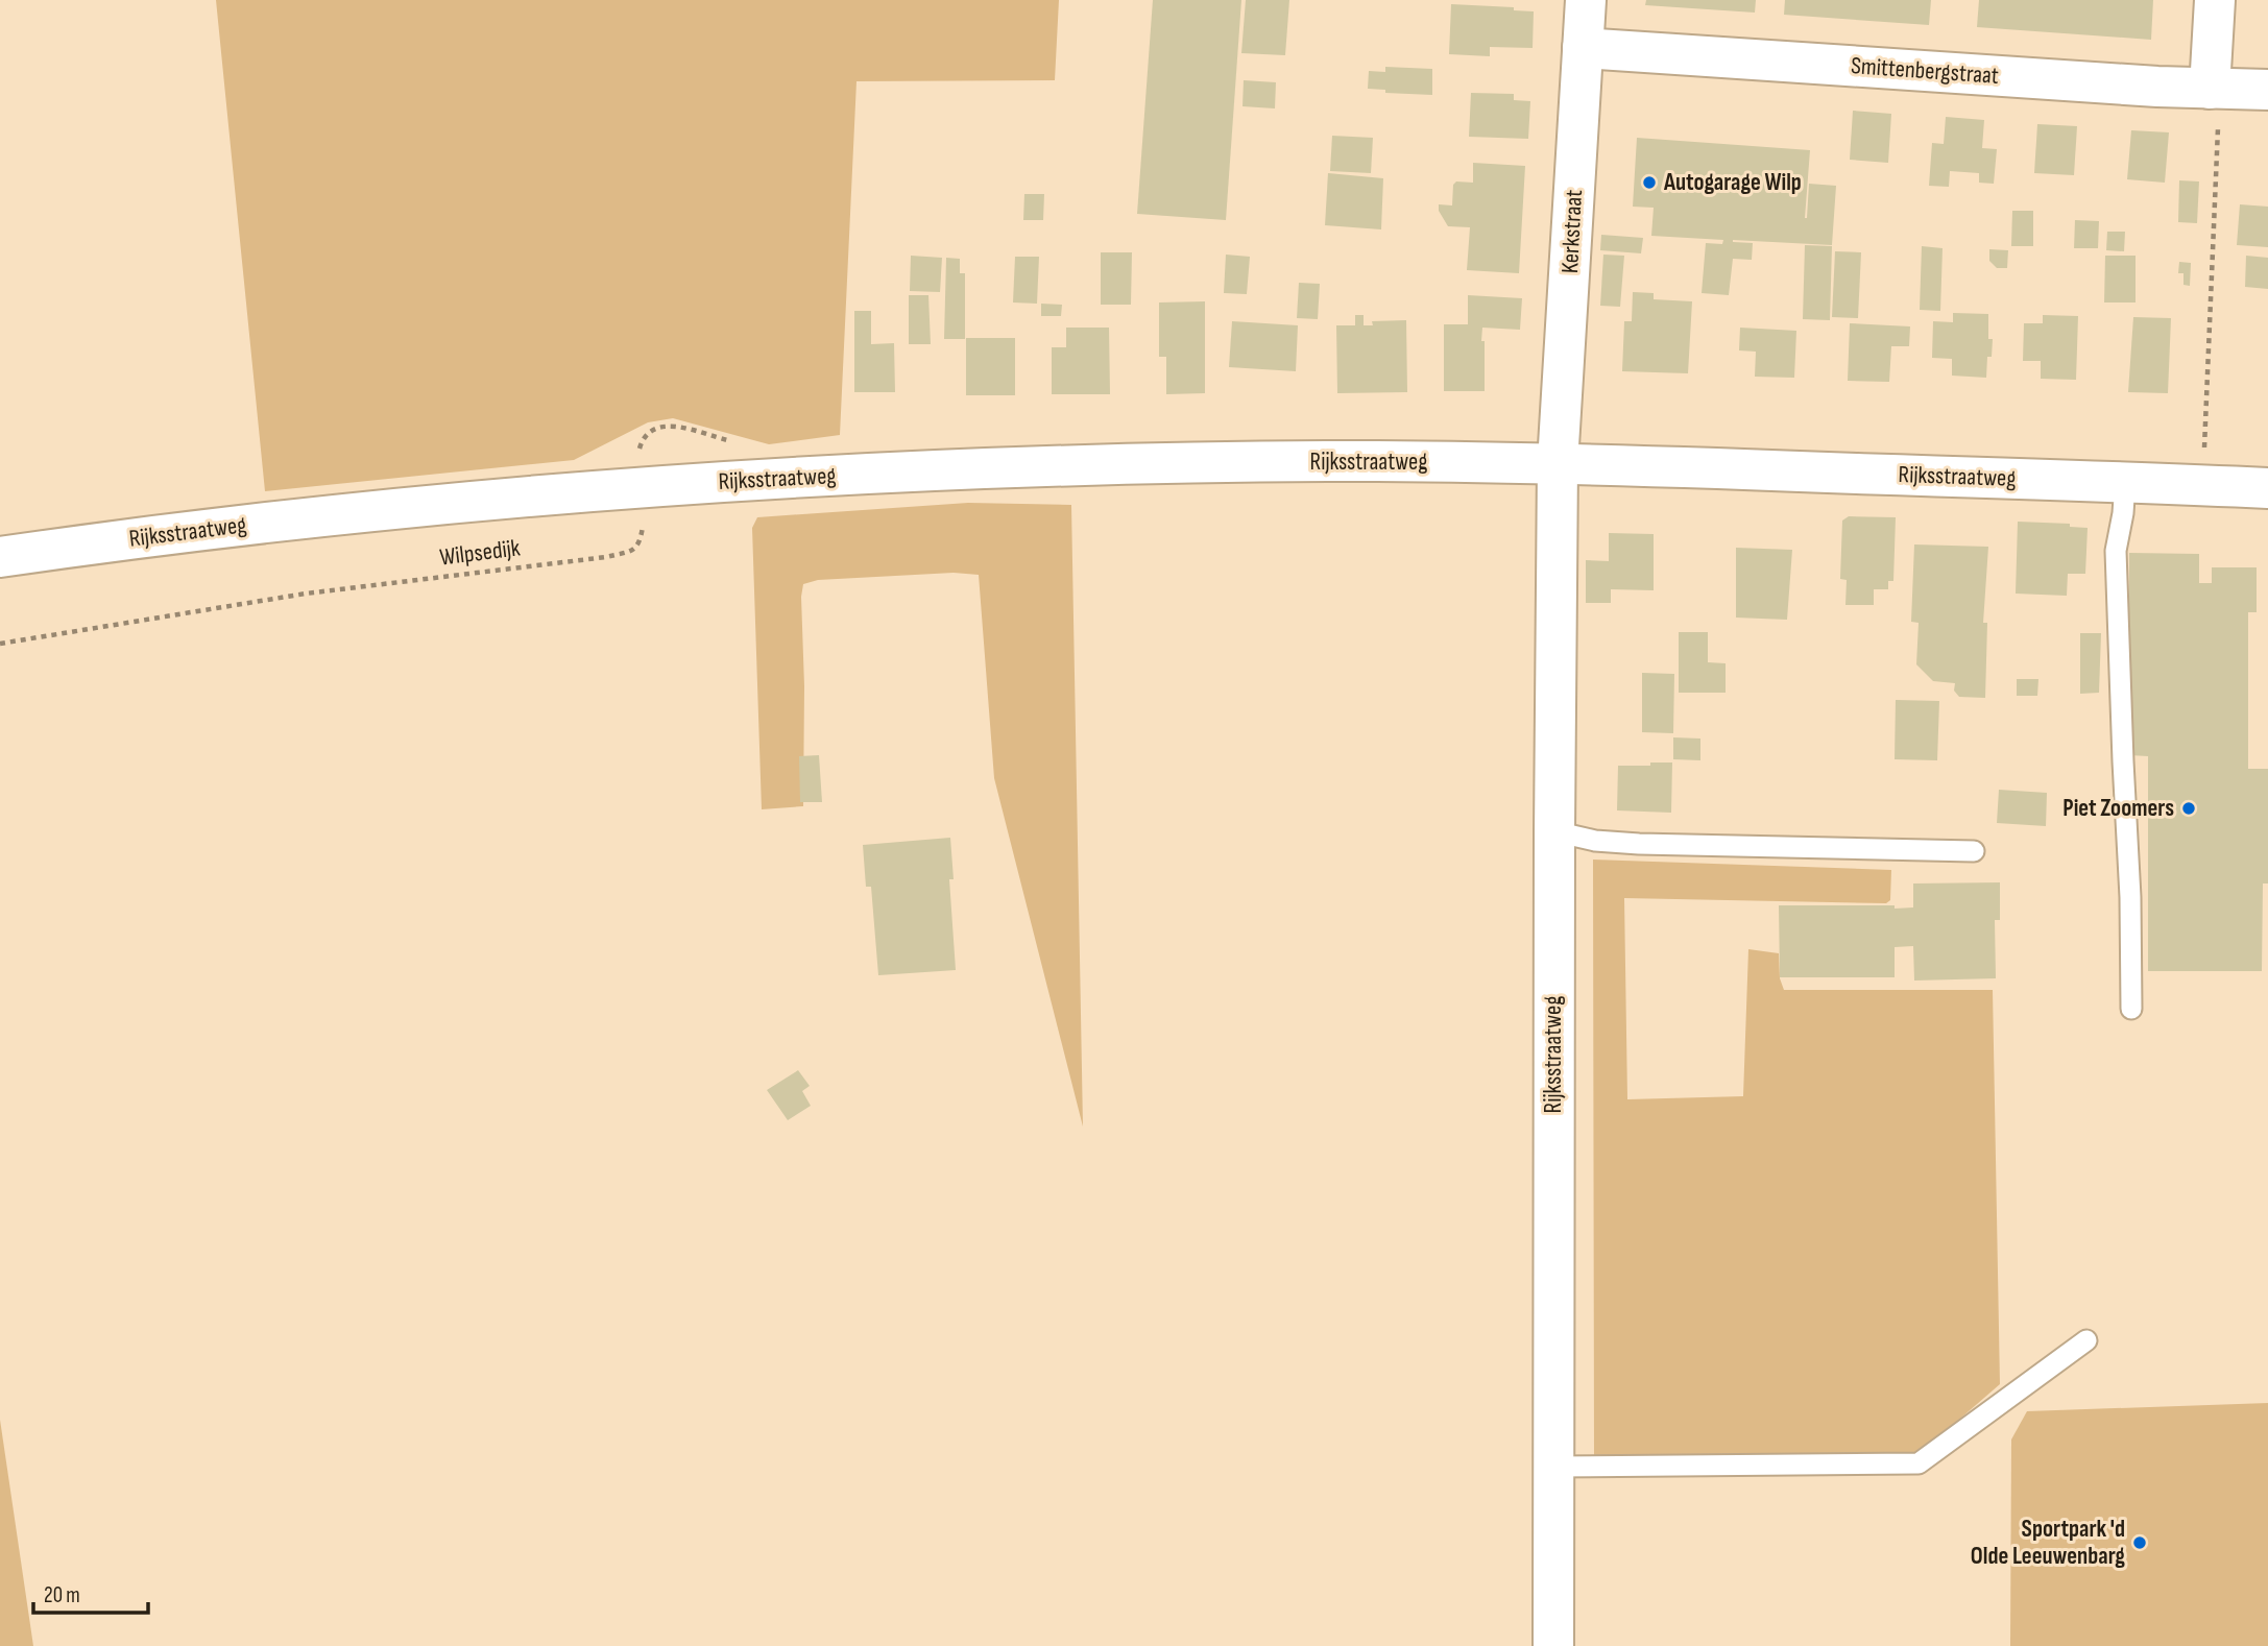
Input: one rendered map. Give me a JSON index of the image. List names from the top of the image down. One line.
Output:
{"streets":{"street":["Smittenbergstraat","Kerkstraat","Rijksstraatweg"],"path":["Wilpsedijk"]},"crossings":[["Smittenbergstraat","Kerkstraat"],["Kerkstraat","Rijksstraatweg"]],"places":["Autogarage Wilp","Piet Zoomers","Sportpark 'd Olde Leeuwenbarg"],"scale_bar":"20 m"}
